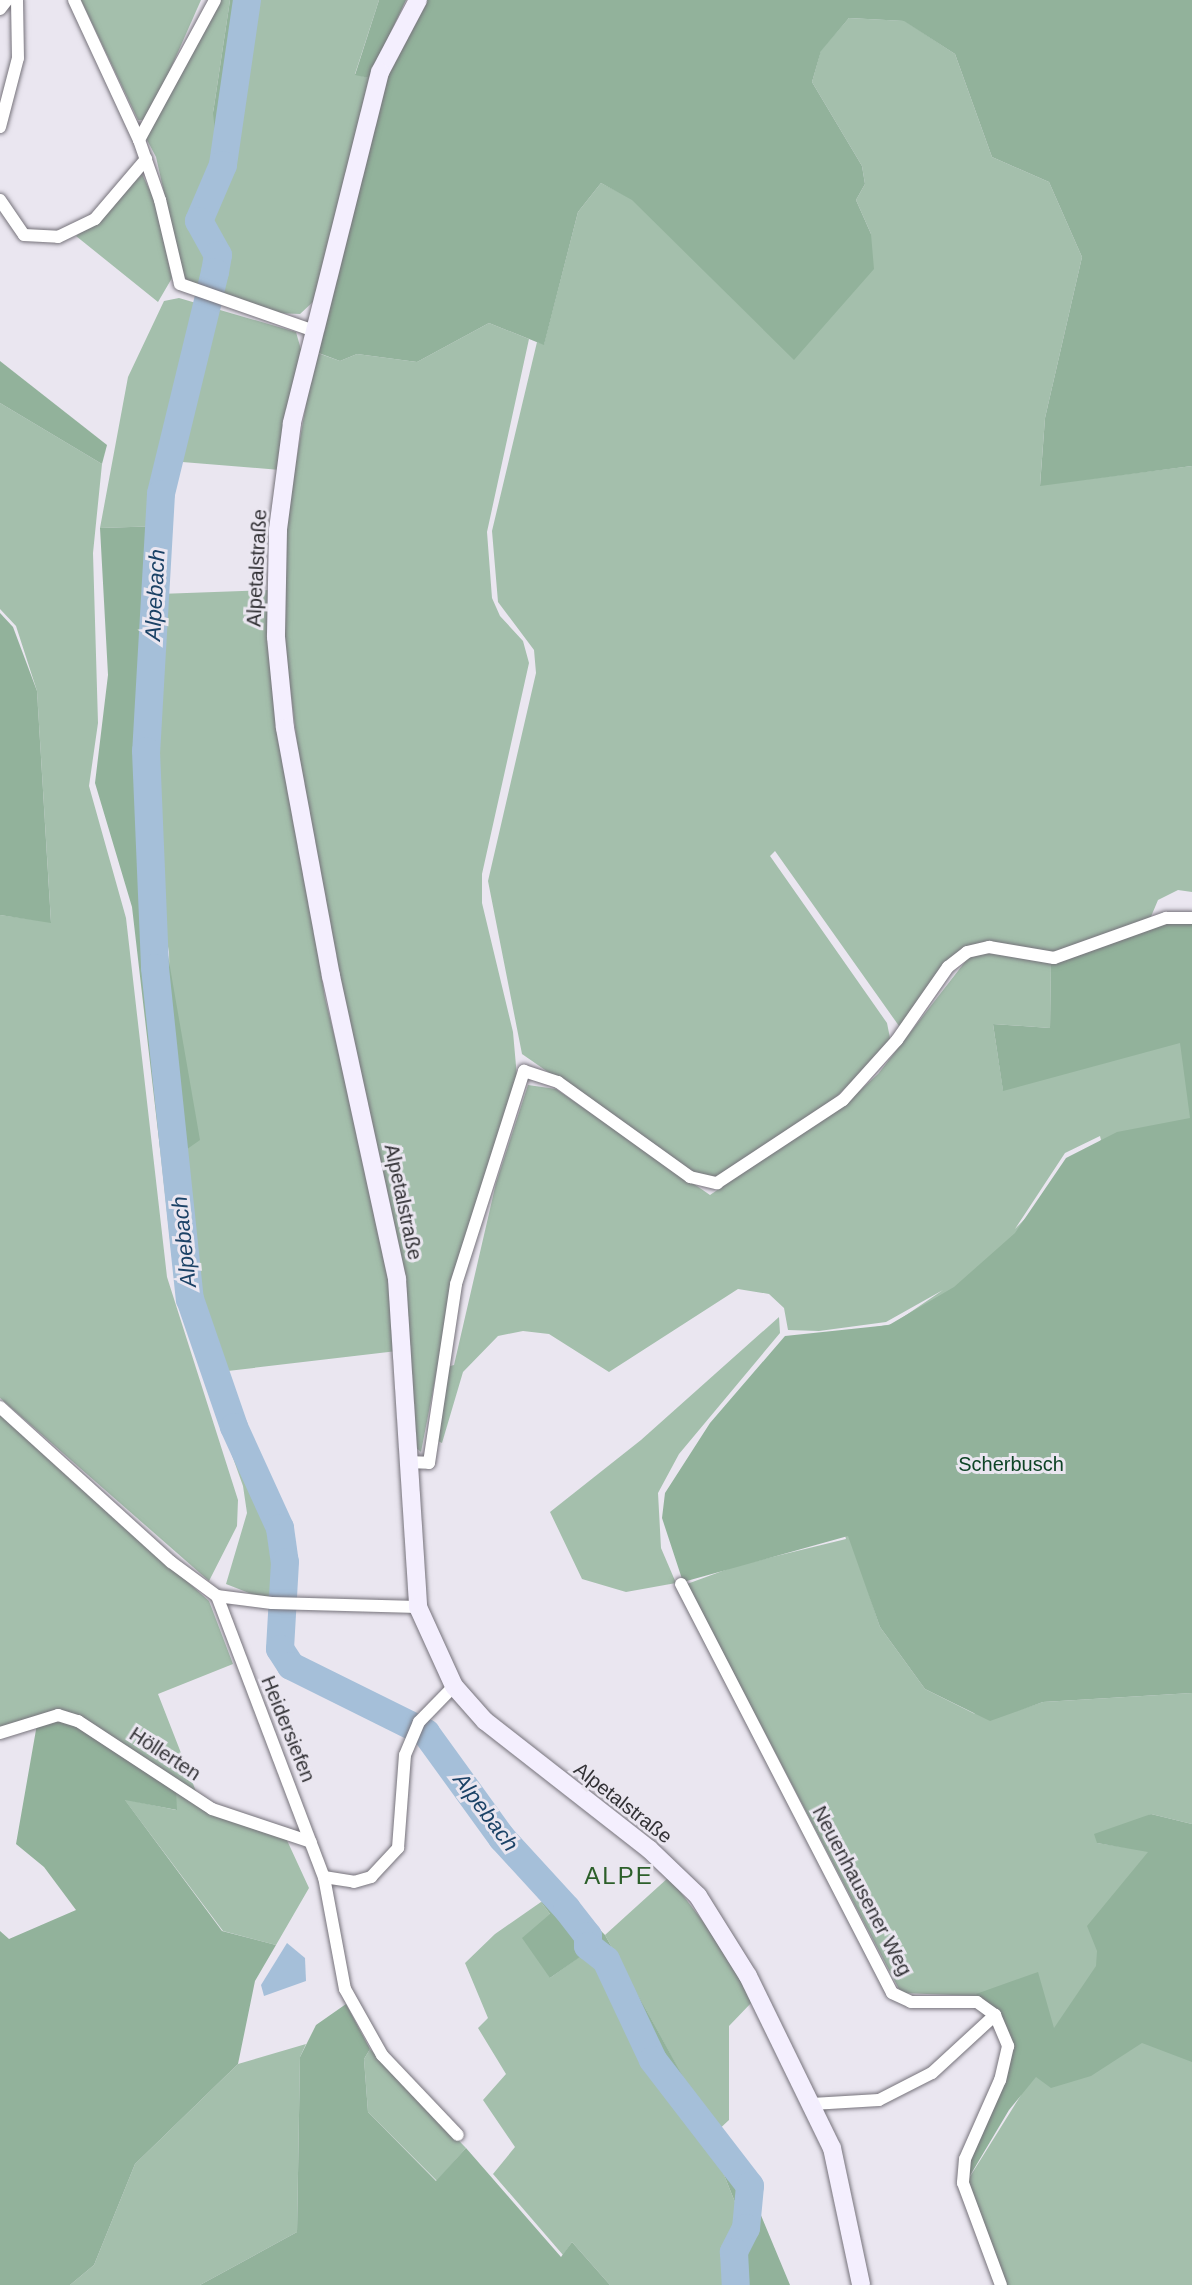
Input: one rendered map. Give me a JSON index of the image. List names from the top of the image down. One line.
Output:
{"streets":{"main road":["Alpetalstraße"],"street":["Heidersiefen","Höllerten","Neuenhausener Weg"]},"crossings":[["Heidersiefen","Höllerten"]],"districts":["ALPE"],"water":["Alpebach"],"parks":["Scherbusch"]}
